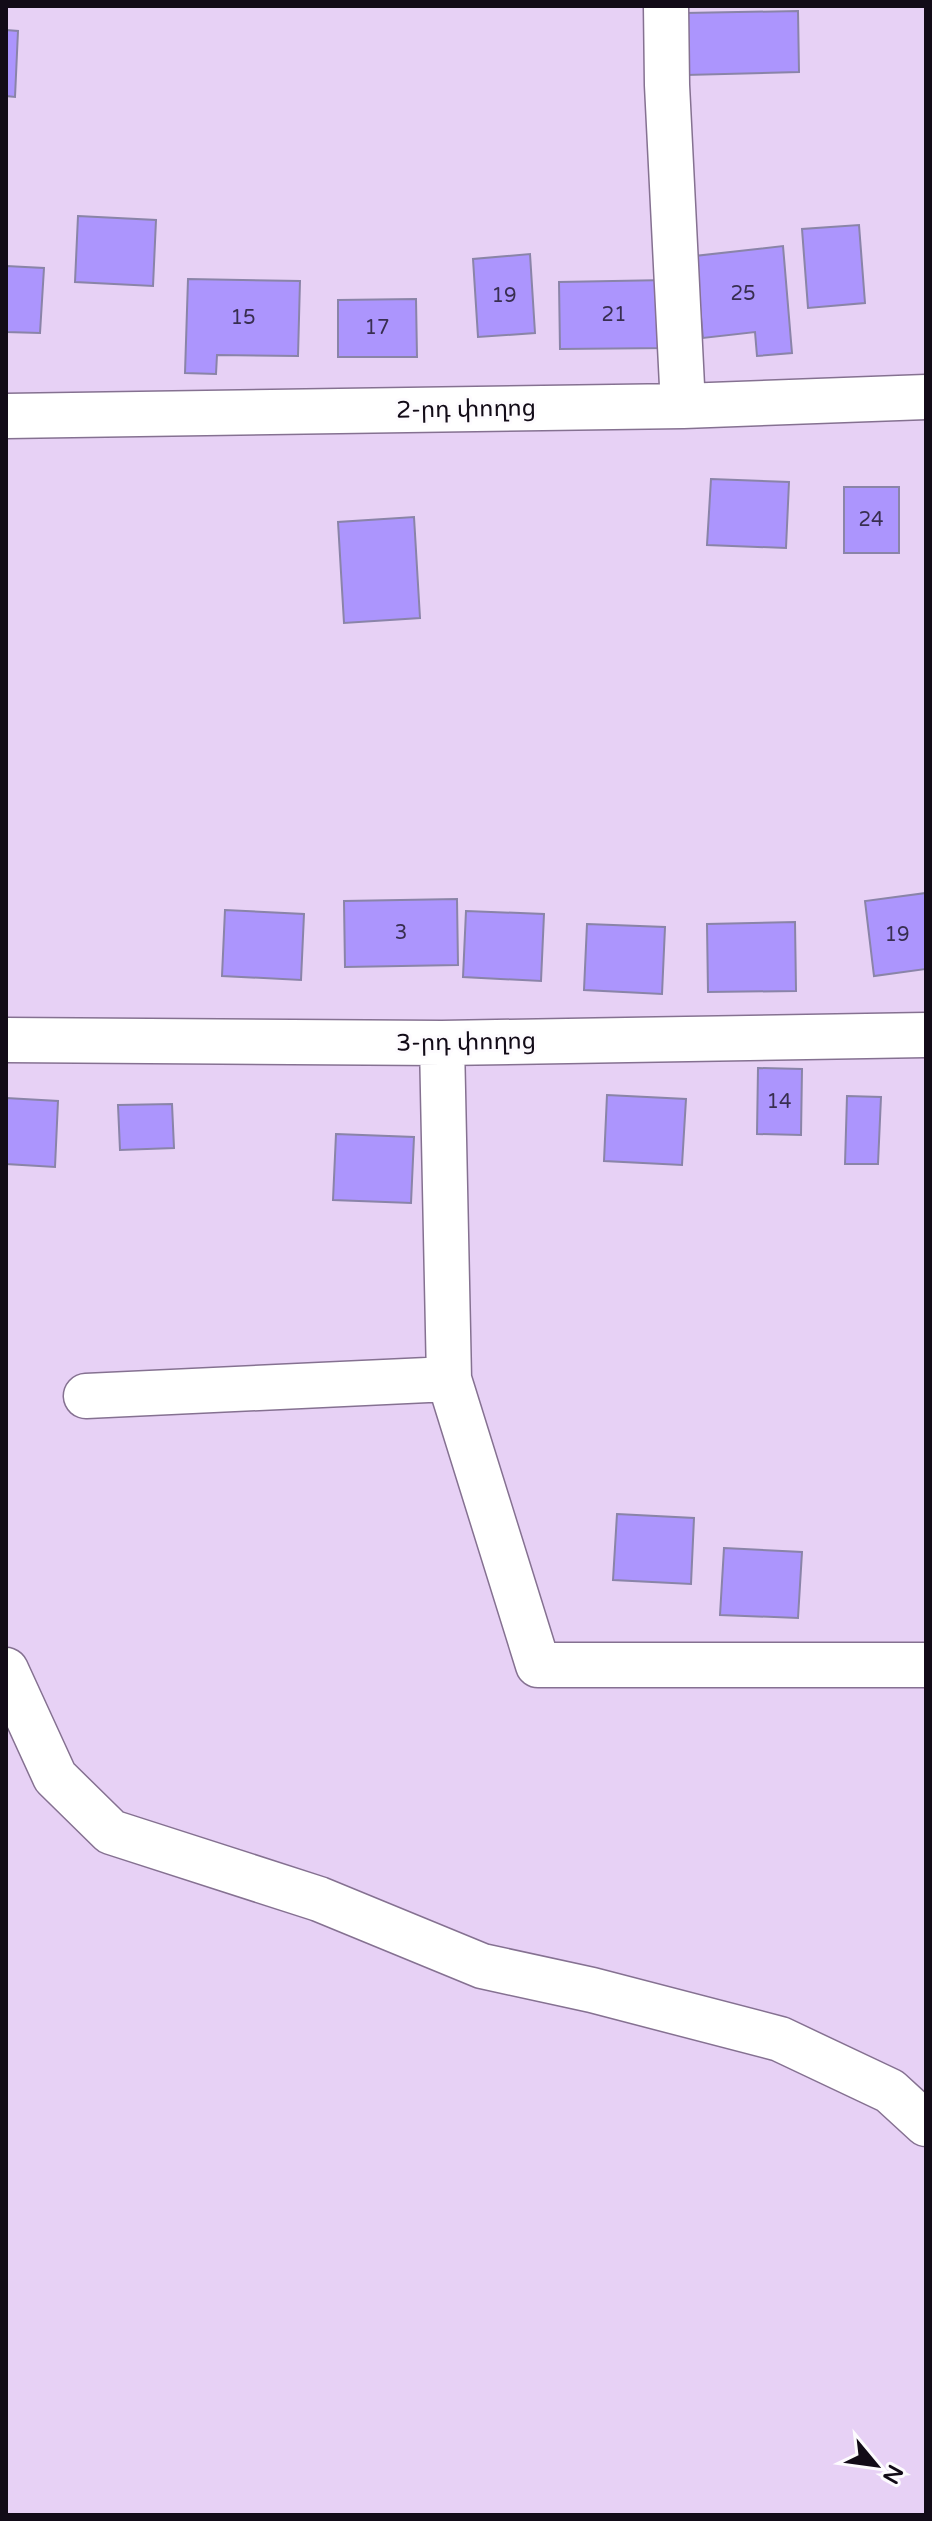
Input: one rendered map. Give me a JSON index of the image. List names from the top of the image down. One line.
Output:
{"streets":{"street":["2-րդ փողոց","3-րդ փողոց"]},"house_numbers":["25","19","21","15","17","24","3","19","14"],"north":"bottom right"}
